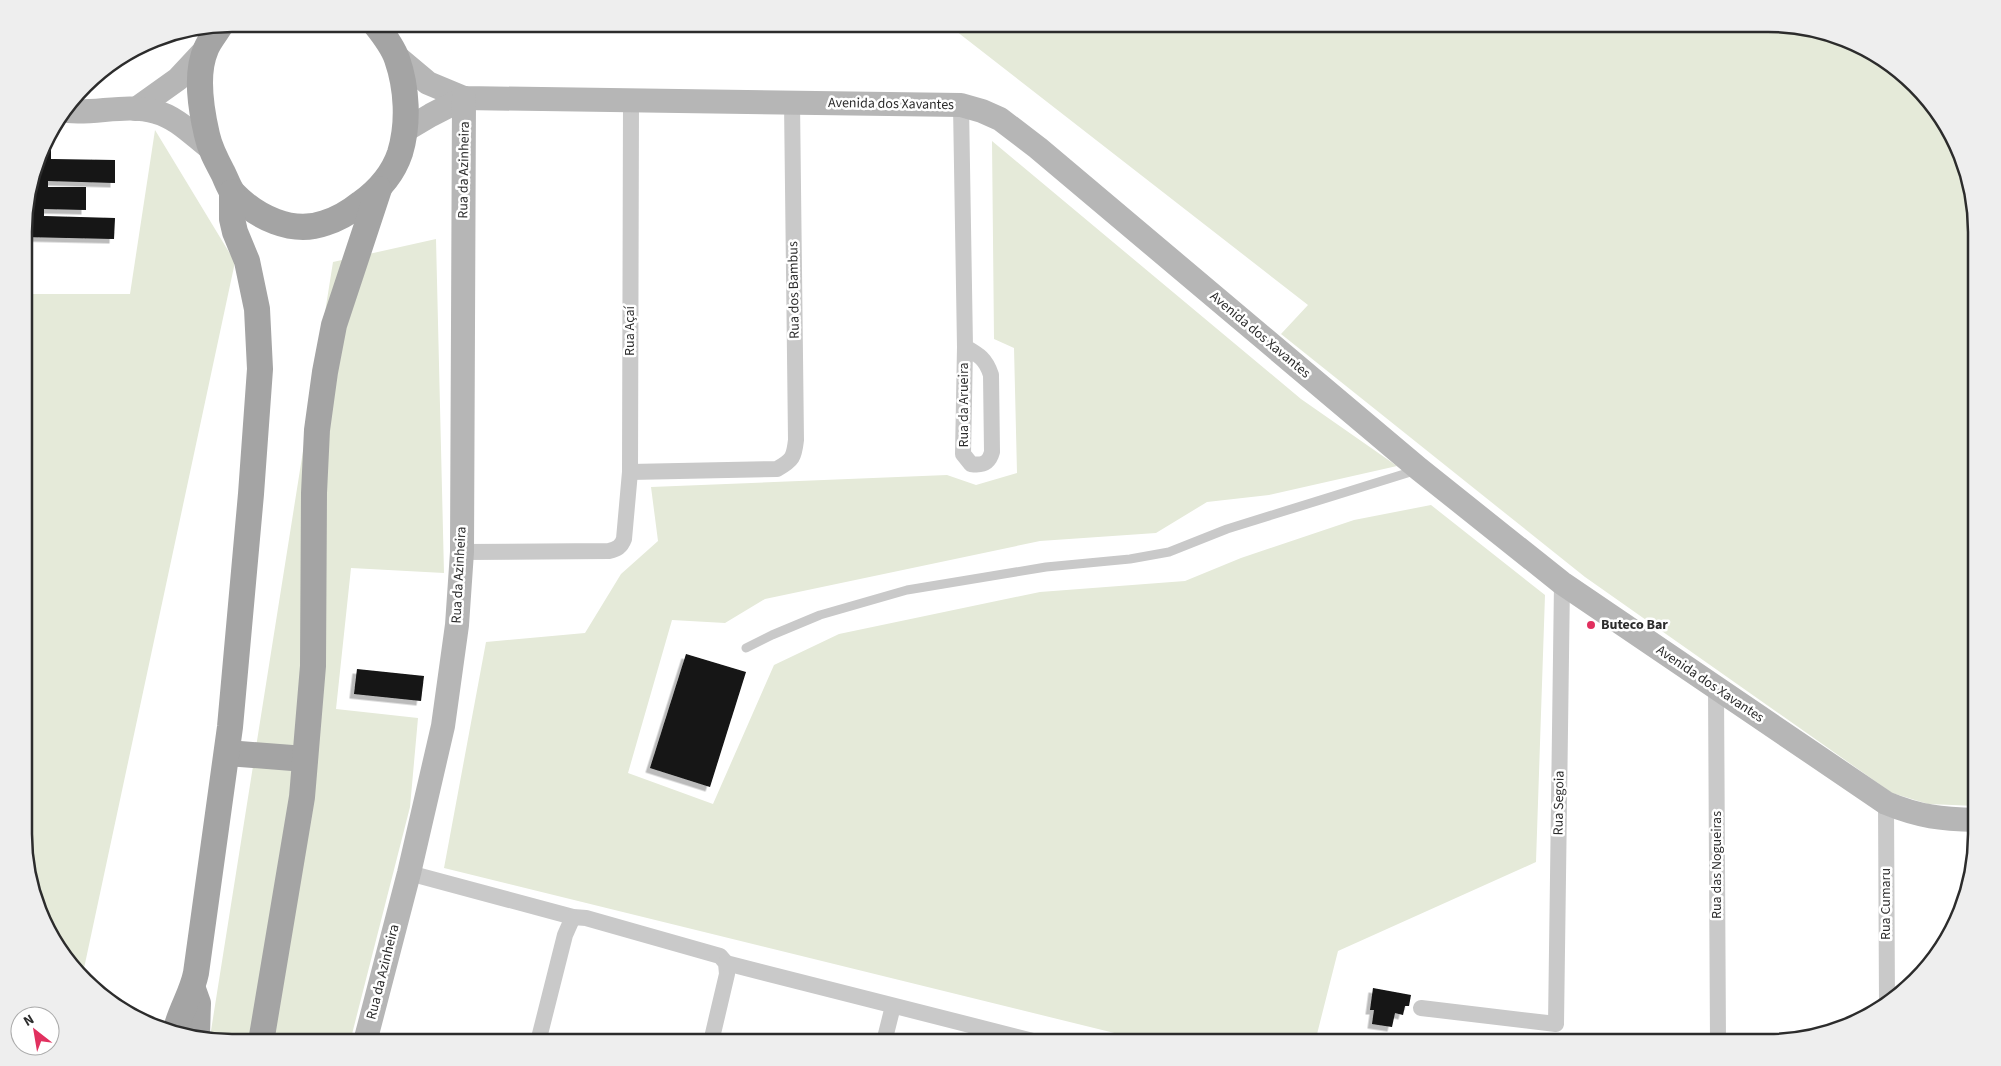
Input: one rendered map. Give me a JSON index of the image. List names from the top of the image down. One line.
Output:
{"streets":{"main road":["Avenida dos Xavantes","Rua da Azinheira"],"street":["Rua dos Bambus","Rua Açaí","Rua da Arueira","Rua Segoia","Rua das Nogueiras","Rua Cumaru"]},"crossings":[["Avenida dos Xavantes","Rua da Azinheira"],["Avenida dos Xavantes","Rua dos Bambus"],["Avenida dos Xavantes","Rua Açaí"],["Avenida dos Xavantes","Rua da Arueira"],["Avenida dos Xavantes","Rua Segoia"],["Avenida dos Xavantes","Rua das Nogueiras"],["Avenida dos Xavantes","Rua Cumaru"],["Rua da Azinheira","Rua Açaí"],["Rua dos Bambus","Rua Açaí"]],"places":["Buteco Bar"],"north":"top left"}
